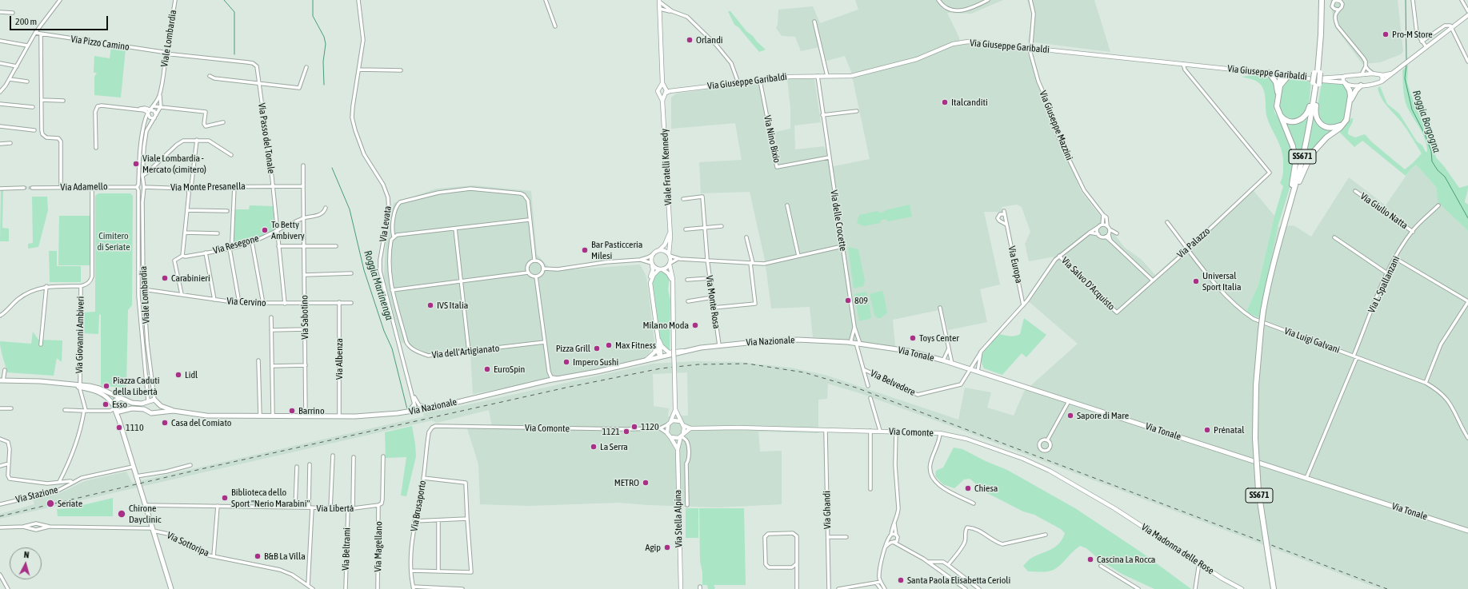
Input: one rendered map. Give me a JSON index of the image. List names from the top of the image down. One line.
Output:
{"streets":{"highway":["SS671"],"main road":["Via Nazionale","Via Tonale"],"street":["Viale Lombardia","Via Pizzo Camino","Via Giuseppe Garibaldi","Via Giuseppe Mazzini","Via Passo del Tonale","Via Nino Bixio","Viale Fratelli Kennedy","Via Adamello","Via Monte Presanella","Via Giulio Natta","Via delle Crocette","Via Levata","Via Palazzo","Via Resegone","Via Europa","Via Salvo D'Acquisto","Via L. Spallanzani","Via Cervino","Via Monte Rosa","Via Sabotino","Via Giovanni Ambiveri","Via Luigi Galvani","Via dell'Artigianato","Via Albenza","Via Belvedere","Via Comonte","Via Stazione","Via Brusaporto","Via Libertà","Via Ghandi","Via Stella Alpina","Via Sottoripa","Via Magellano","Via Beltrami","Via Madonna delle Rose"]},"crossings":[["Viale Lombardia","Via Pizzo Camino"],["Viale Lombardia","Via Passo del Tonale"],["Viale Lombardia","Via Adamello"],["Viale Lombardia","Via Monte Presanella"],["Viale Lombardia","Via Cervino"],["Viale Lombardia","Via Nazionale"],["Via Pizzo Camino","Via Passo del Tonale"],["Via Giuseppe Garibaldi","Via Giuseppe Mazzini"],["Via Giuseppe Garibaldi","Via Nino Bixio"],["Via Giuseppe Garibaldi","SS671"],["Via Giuseppe Garibaldi","Viale Fratelli Kennedy"],["Via Giuseppe Garibaldi","Via delle Crocette"],["Via Giuseppe Garibaldi","Via Palazzo"],["Via Passo del Tonale","Via Monte Presanella"],["Via Passo del Tonale","Via Resegone"],["Via Passo del Tonale","Via Cervino"],["Via Nino Bixio","Via delle Crocette"],["Viale Fratelli Kennedy","Via Comonte"],["Viale Fratelli Kennedy","Via Stella Alpina"],["Via Monte Presanella","Via Sabotino"],["Via Giulio Natta","Via L. Spallanzani"],["Via delle Crocette","Via Nazionale"],["Via delle Crocette","Via Tonale"],["Via delle Crocette","Via Belvedere"],["Via Levata","Via Nazionale"],["Via Palazzo","Via Salvo D'Acquisto"],["Via Palazzo","Via Luigi Galvani"],["Via Resegone","Via Sabotino"],["Via Europa","Via Belvedere"],["Via Salvo D'Acquisto","Via Belvedere"],["Via L. Spallanzani","Via Luigi Galvani"],["Via L. Spallanzani","Via Tonale"],["Via Cervino","Via Sabotino"],["Via Cervino","Via Albenza"],["Via Monte Rosa","Via Nazionale"],["Via Sabotino","Via Nazionale"],["Via Nazionale","Via Tonale"],["Via Nazionale","Via Albenza"],["Via Tonale","Via Belvedere"],["Via Comonte","Via Brusaporto"],["Via Comonte","Via Ghandi"],["Via Comonte","Via Stella Alpina"],["Via Comonte","Via Madonna delle Rose"],["Via Libertà","Via Magellano"],["Via Libertà","Via Beltrami"]],"water":["Roggia Borgogna","Roggia Martinenga"],"parks":["Cimitero di Seriate"],"places":["Pro-M Store","Orlandi","Italcanditi","Viale Lombardia - Mercato (cimitero)","To Betty Ambivery","Bar Pasticceria Milesi","Carabinieri","Universal Sport Italia","809","IVS Italia","Milano Moda","Toys Center","Max Fitness","Pizza Grill","Impero Sushi","EuroSpin","Lidl","Piazza Caduti della Libertà","Esso","Barrino","Sapore di Mare","Casa del Comiato","1120","1110","Prénatal","1121","La Serra","METRO","Chiesa","Biblioteca dello Sport \"Nerio Marabini\"","Seriate","Chirone Dayclinic","Agip","B&B La Villa","Cascina La Rocca","Santa Paola Elisabetta Cerioli"],"scale_bar":"200 m","north":"top"}
